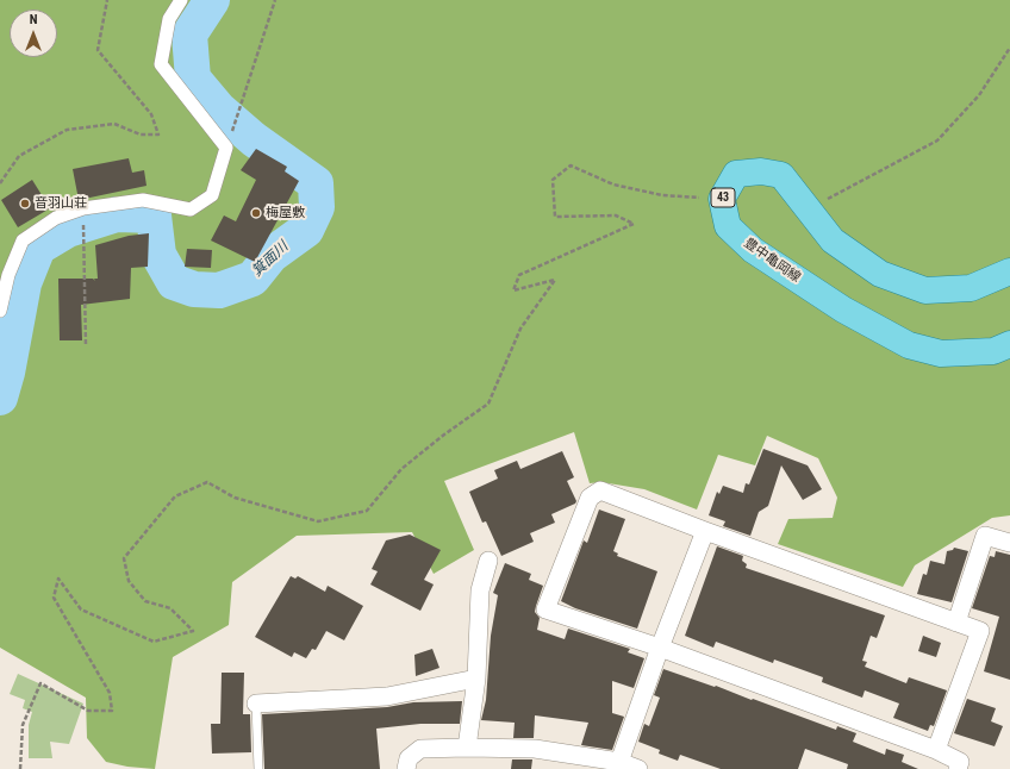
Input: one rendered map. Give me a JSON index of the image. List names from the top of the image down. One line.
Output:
{"streets":{"main road":["43","豊中亀岡線"]},"crossings":[["43","豊中亀岡線"]],"water":["箕面川"],"places":["音羽山荘","梅屋敷"],"north":"top"}
